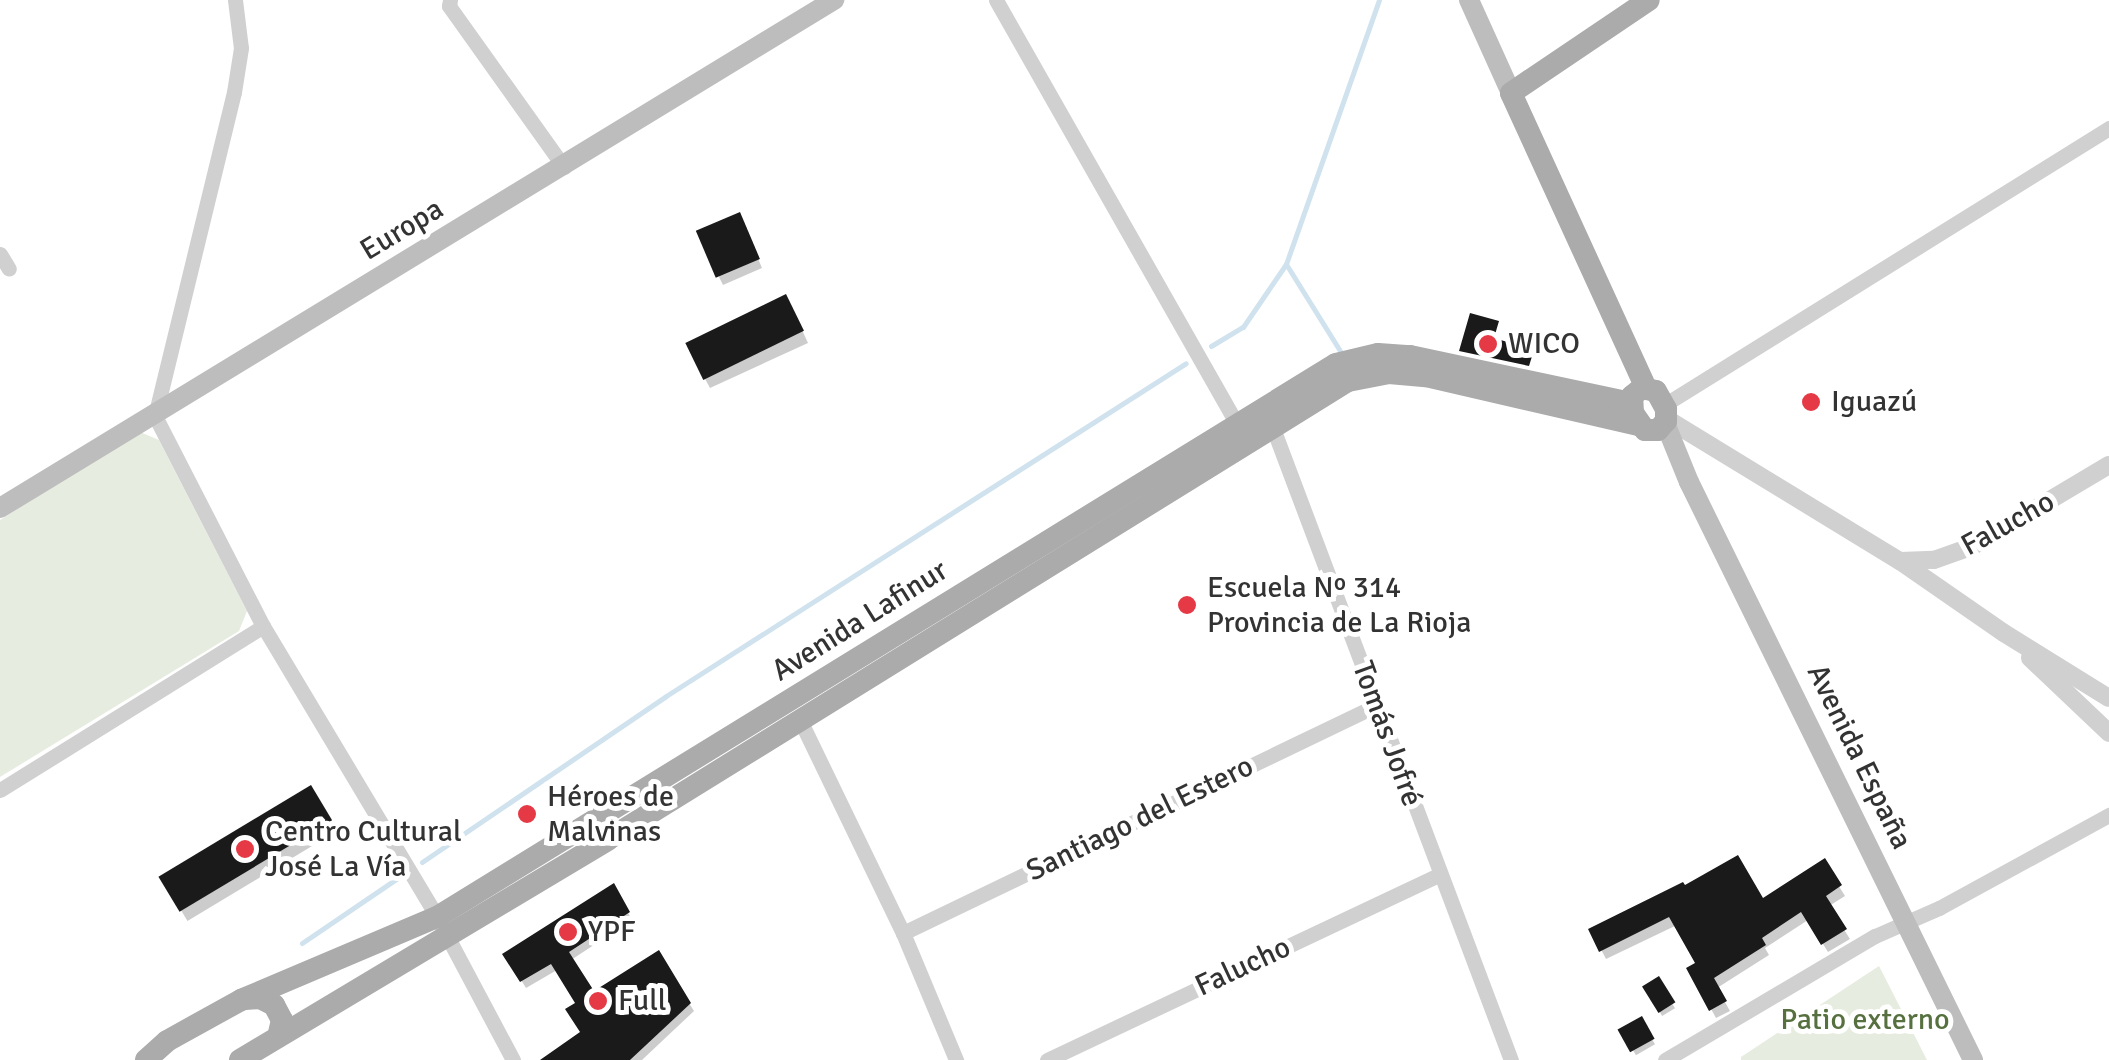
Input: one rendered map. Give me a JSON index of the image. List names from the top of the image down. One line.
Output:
{"streets":{"main road":["Europa","Avenida Lafinur","Avenida España"],"street":["Falucho","Tomás Jofré","Santiago del Estero"]},"crossings":[["Falucho","Tomás Jofré"],["Avenida Lafinur","Tomás Jofré"],["Avenida Lafinur","Avenida España"],["Tomás Jofré","Santiago del Estero"]],"parks":["Patio externo"],"places":["WICO","Iguazú","Escuela Nº 314 Provincia de La Rioja","Héroes de Malvinas","Centro Cultural José La Vía","YPF","Full"]}
